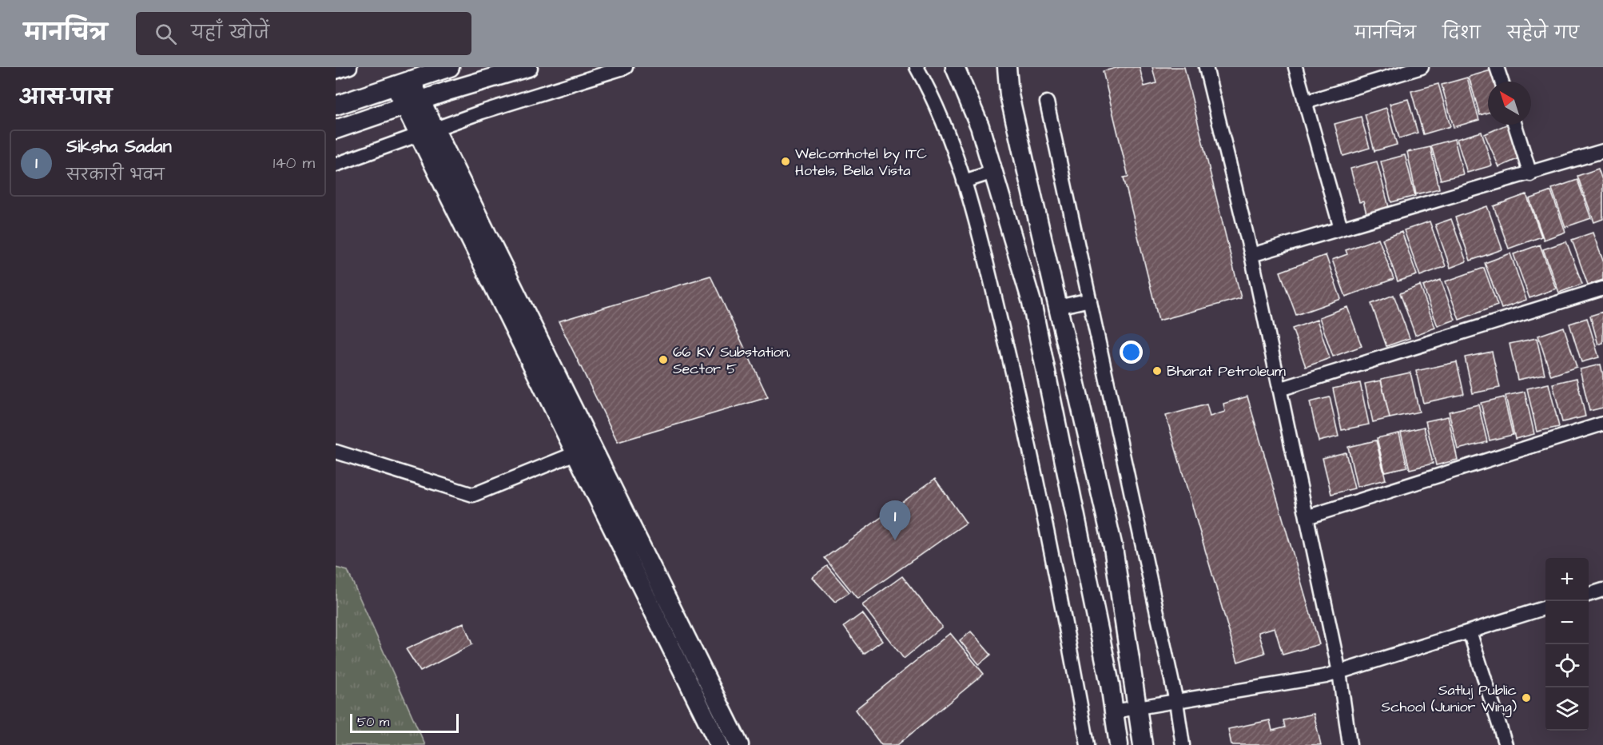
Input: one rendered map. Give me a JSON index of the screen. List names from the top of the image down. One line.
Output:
{"places":["Welcomhotel by ITC Hotels, Bella Vista","66 KV Substation, Sector 5","Bharat Petroleum","Satluj Public School (Junior Wing)"],"scale_bar":"50 m","north":"top left","page":{"header":"मानचित्र","search":"यहाँ खोजें","nav":["मानचित्र","दिशा","सहेजे गए"],"heading":"आस-पास","list":[{"mark":"1","name":"Siksha Sadan","note":"सरकारी भवन","value":"140 m"}],"pins":"1","map_buttons":["+","−"],"scale":"50 m"}}
